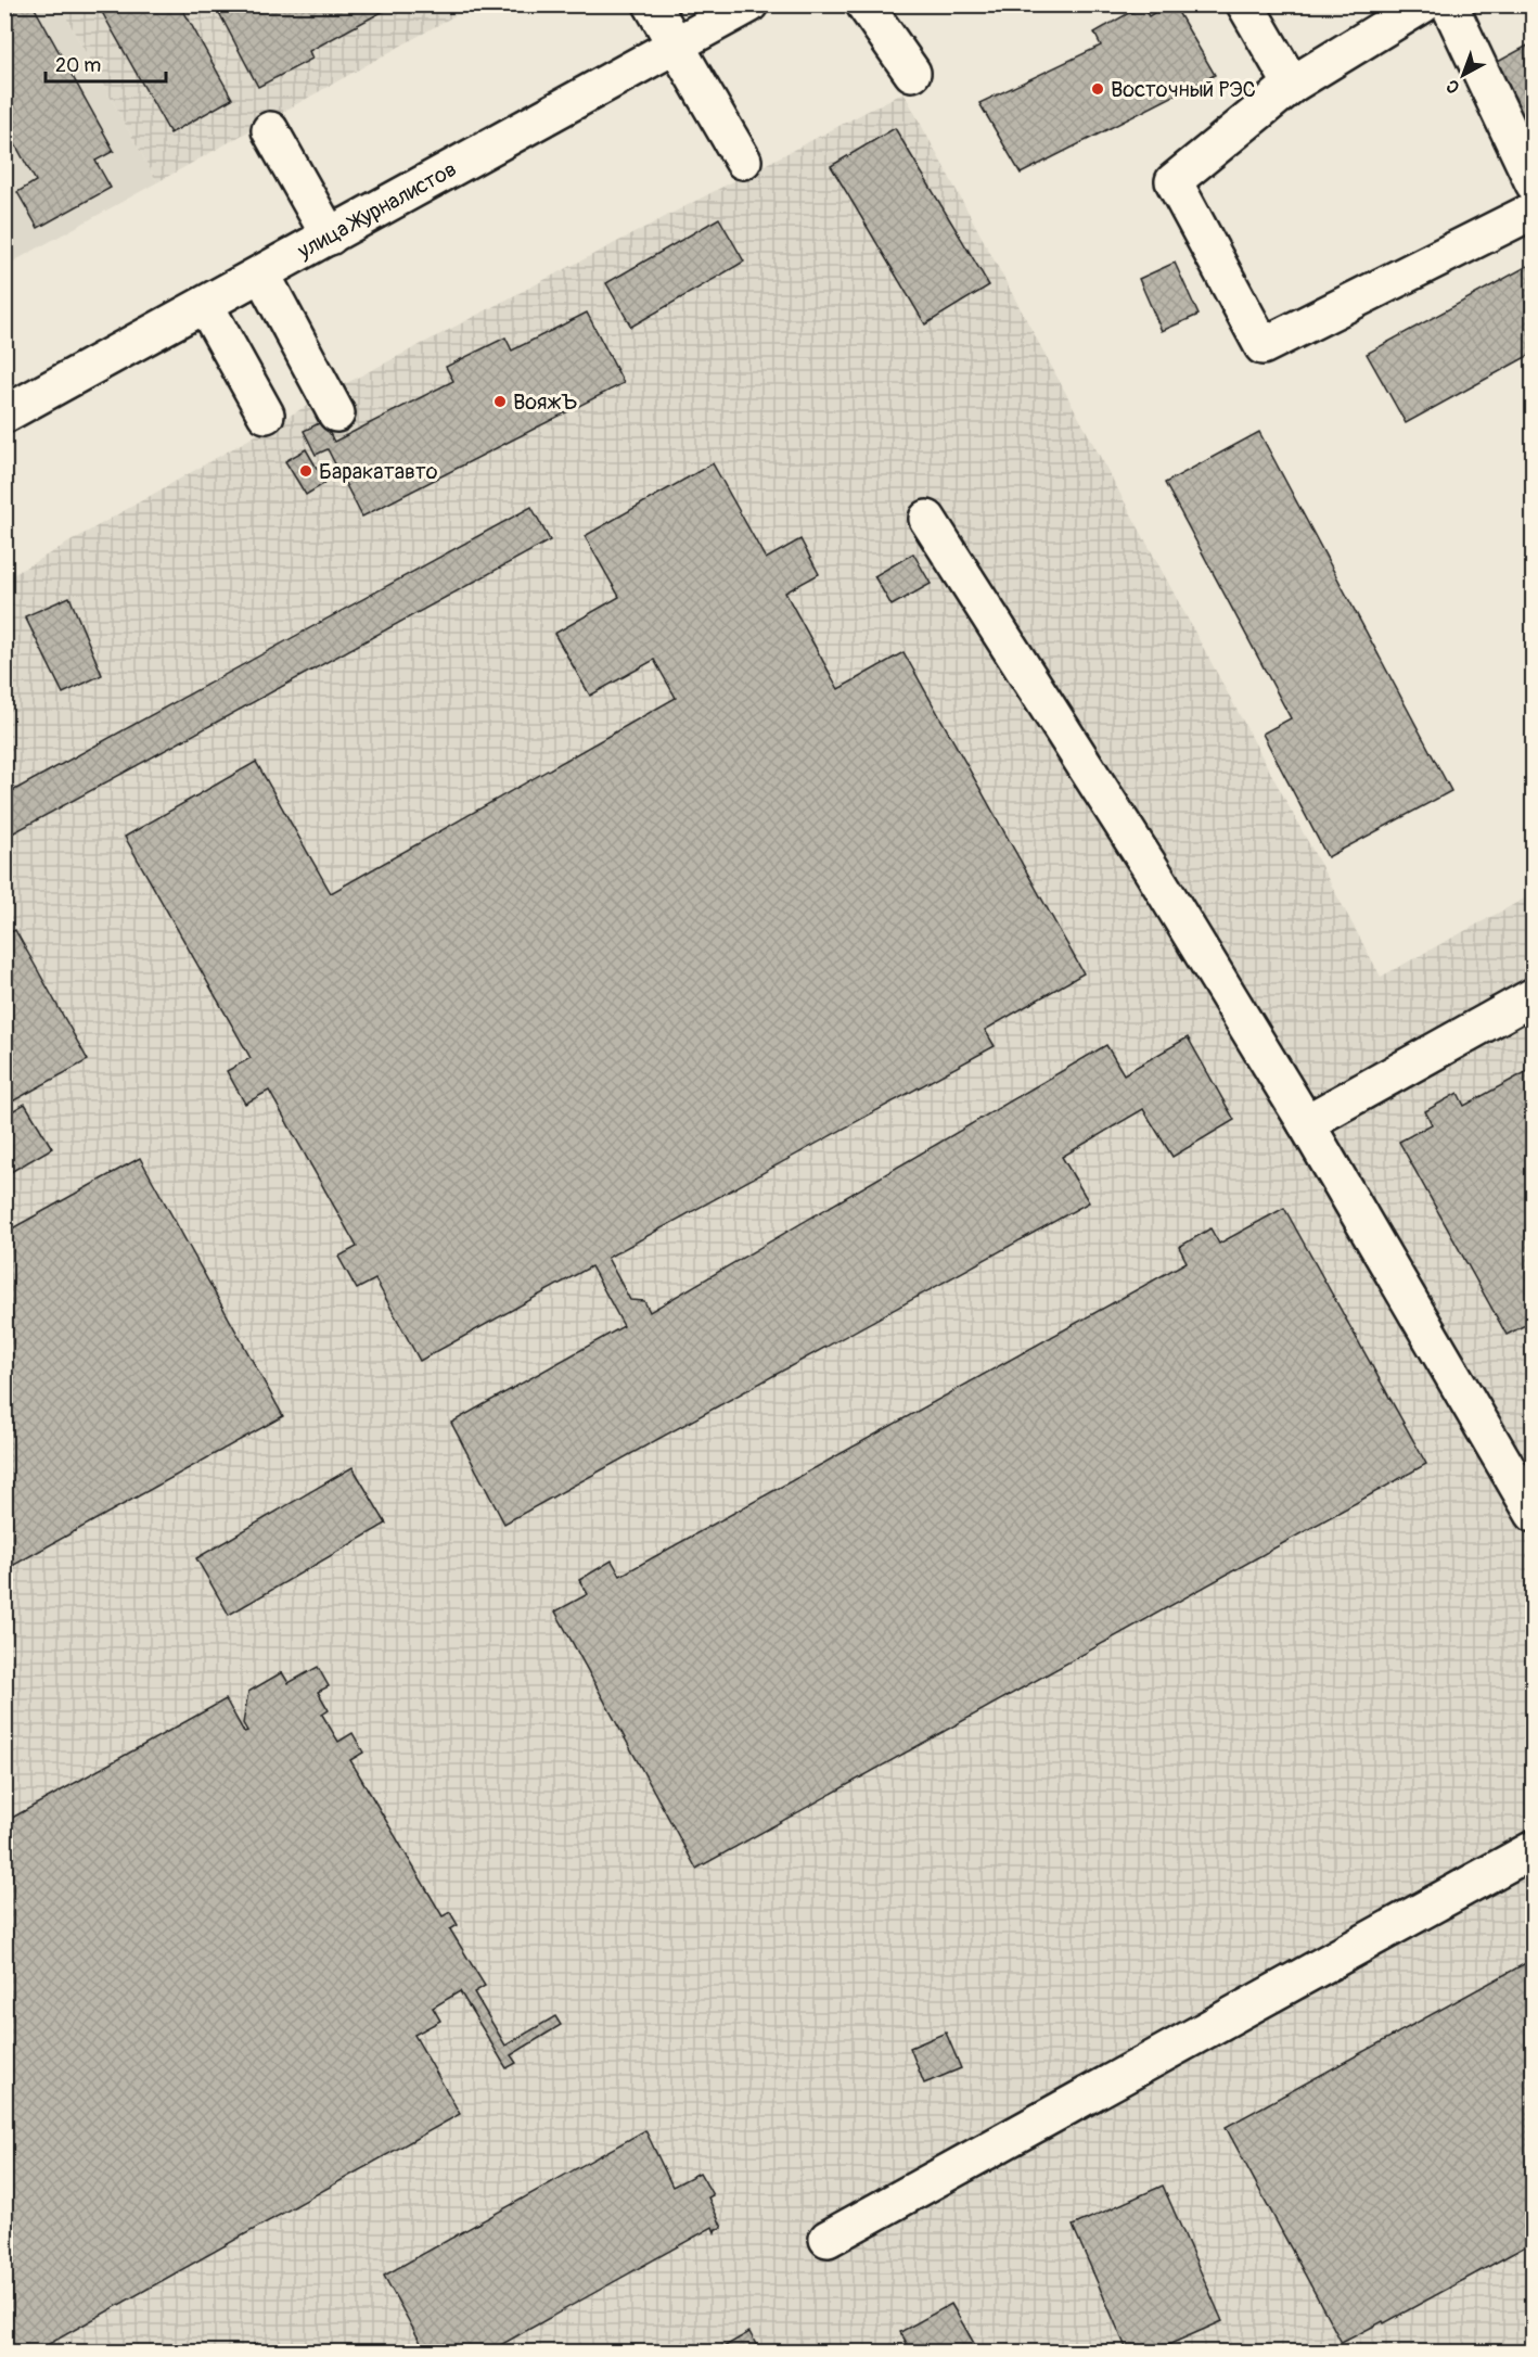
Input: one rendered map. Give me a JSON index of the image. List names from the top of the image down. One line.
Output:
{"streets":{"street":["улица Журналистов"]},"places":["Восточный РЭС","ВояжЪ","Баракатавто"],"scale_bar":"20 m","north":"bottom left"}
